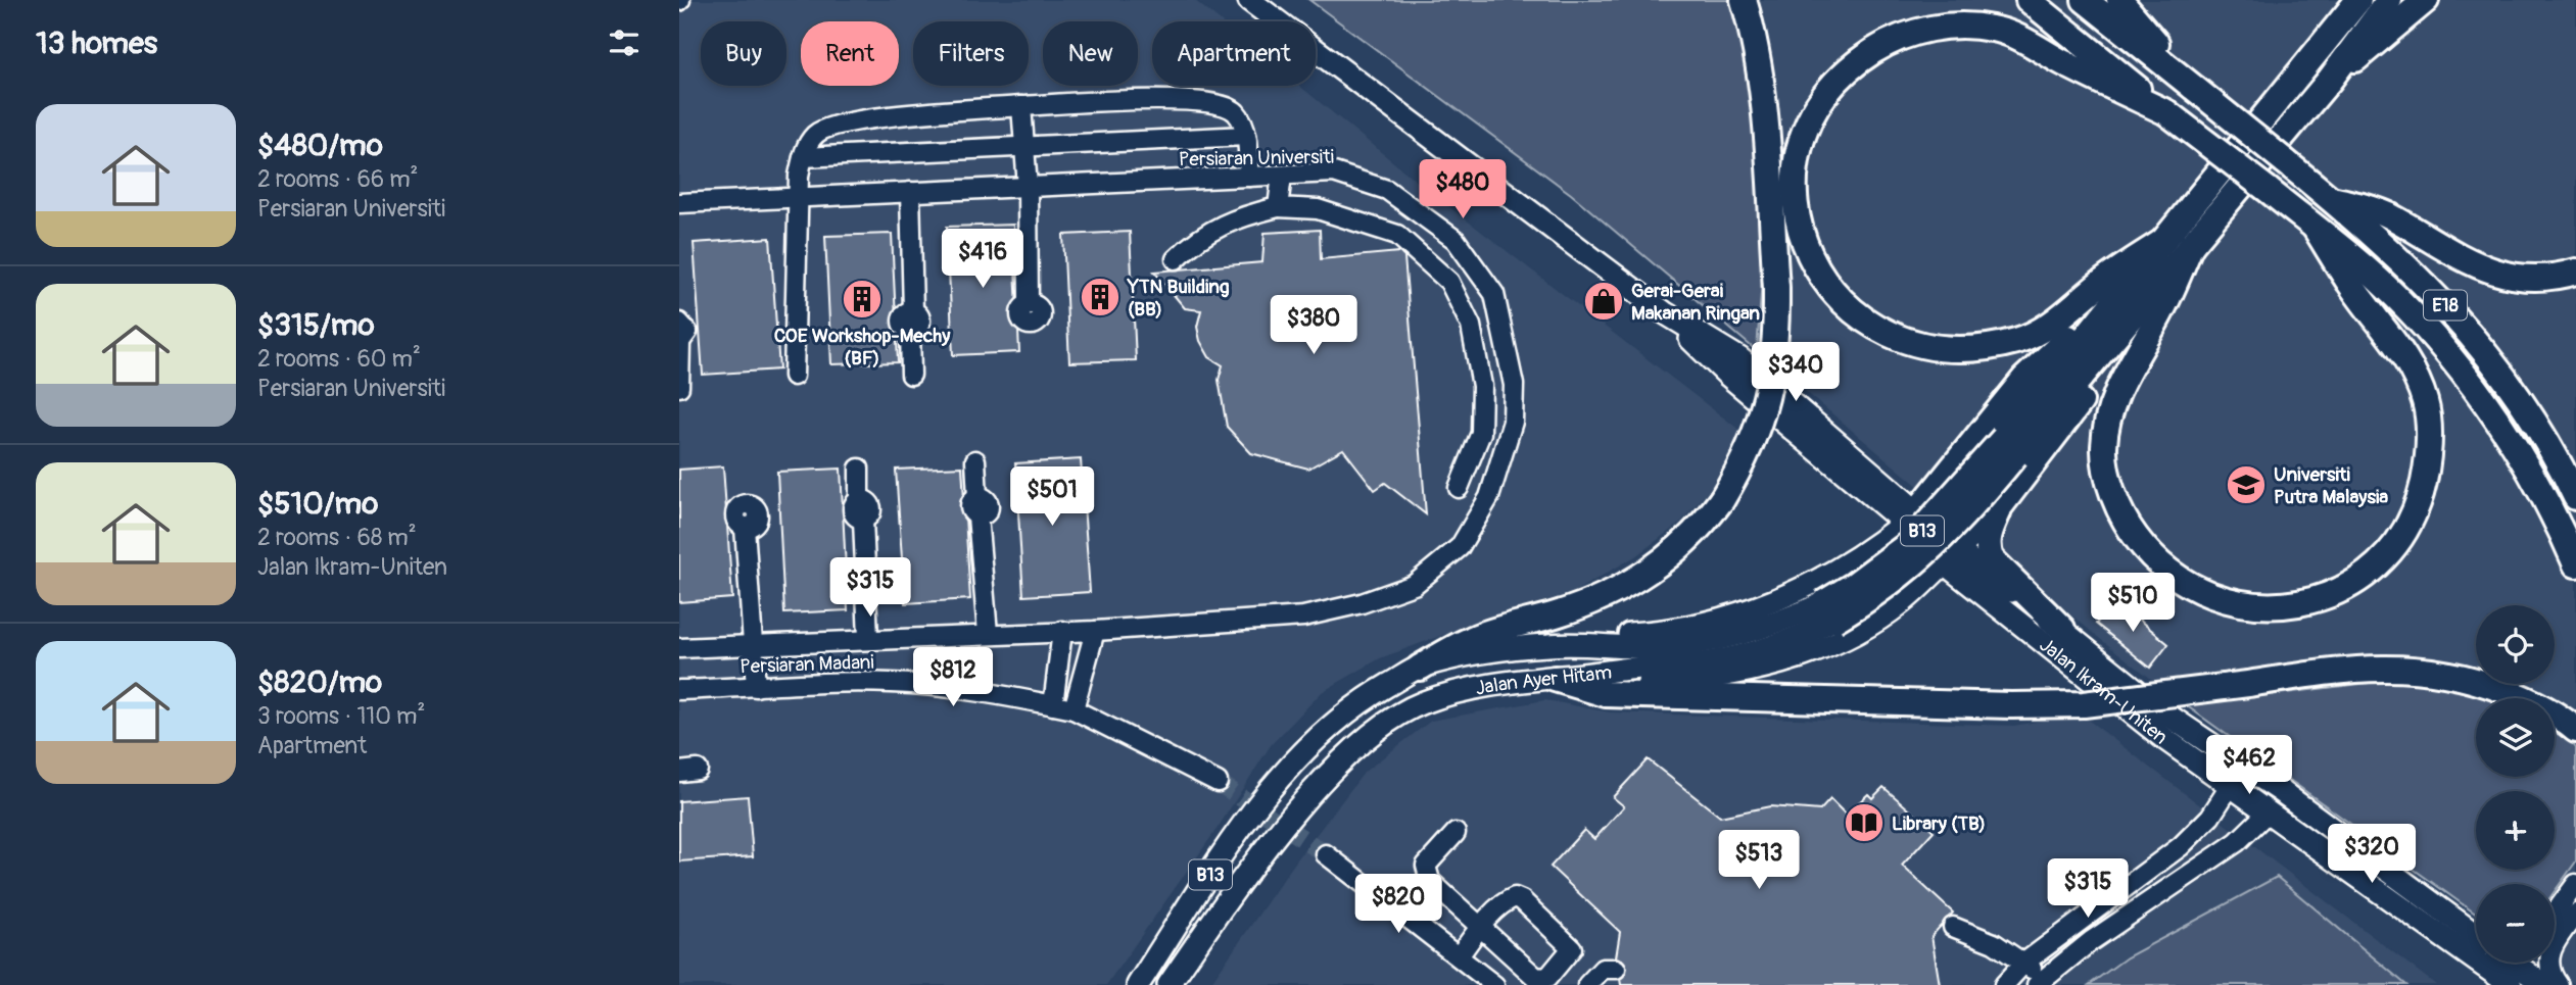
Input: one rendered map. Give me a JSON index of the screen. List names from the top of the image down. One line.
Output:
{"streets":{"highway":["E18","B13"],"main road":["Jalan Ayer Hitam","Jalan Ikram-Uniten"],"street":["Persiaran Universiti","Persiaran Madani"]},"crossings":[["B13","Jalan Ayer Hitam"]],"places":{"building":["YTN Building (BB)","COE Workshop-Mechy (BF)"],"shop":["Gerai-Gerai Makanan Ringan"],"school or university":["Universiti Putra Malaysia"],"library":["Library (TB)"]},"page":{"heading":"13 homes","chip":["Buy","Rent","Filters","New","Apartment"],"list":[{"name":"$480/mo","note":"2 rooms · 66 m² · Persiaran Universiti"},{"name":"$315/mo","note":"2 rooms · 60 m² · Persiaran Universiti"},{"name":"$510/mo","note":"2 rooms · 68 m² · Jalan Ikram-Uniten"},{"name":"$820/mo","note":"3 rooms · 110 m² · Apartment"}],"price":["$480","$416","$380","$340","$501","$315","$510","$812","$462","$320","$513","$315","$820"],"map_buttons":["+","−"]}}
